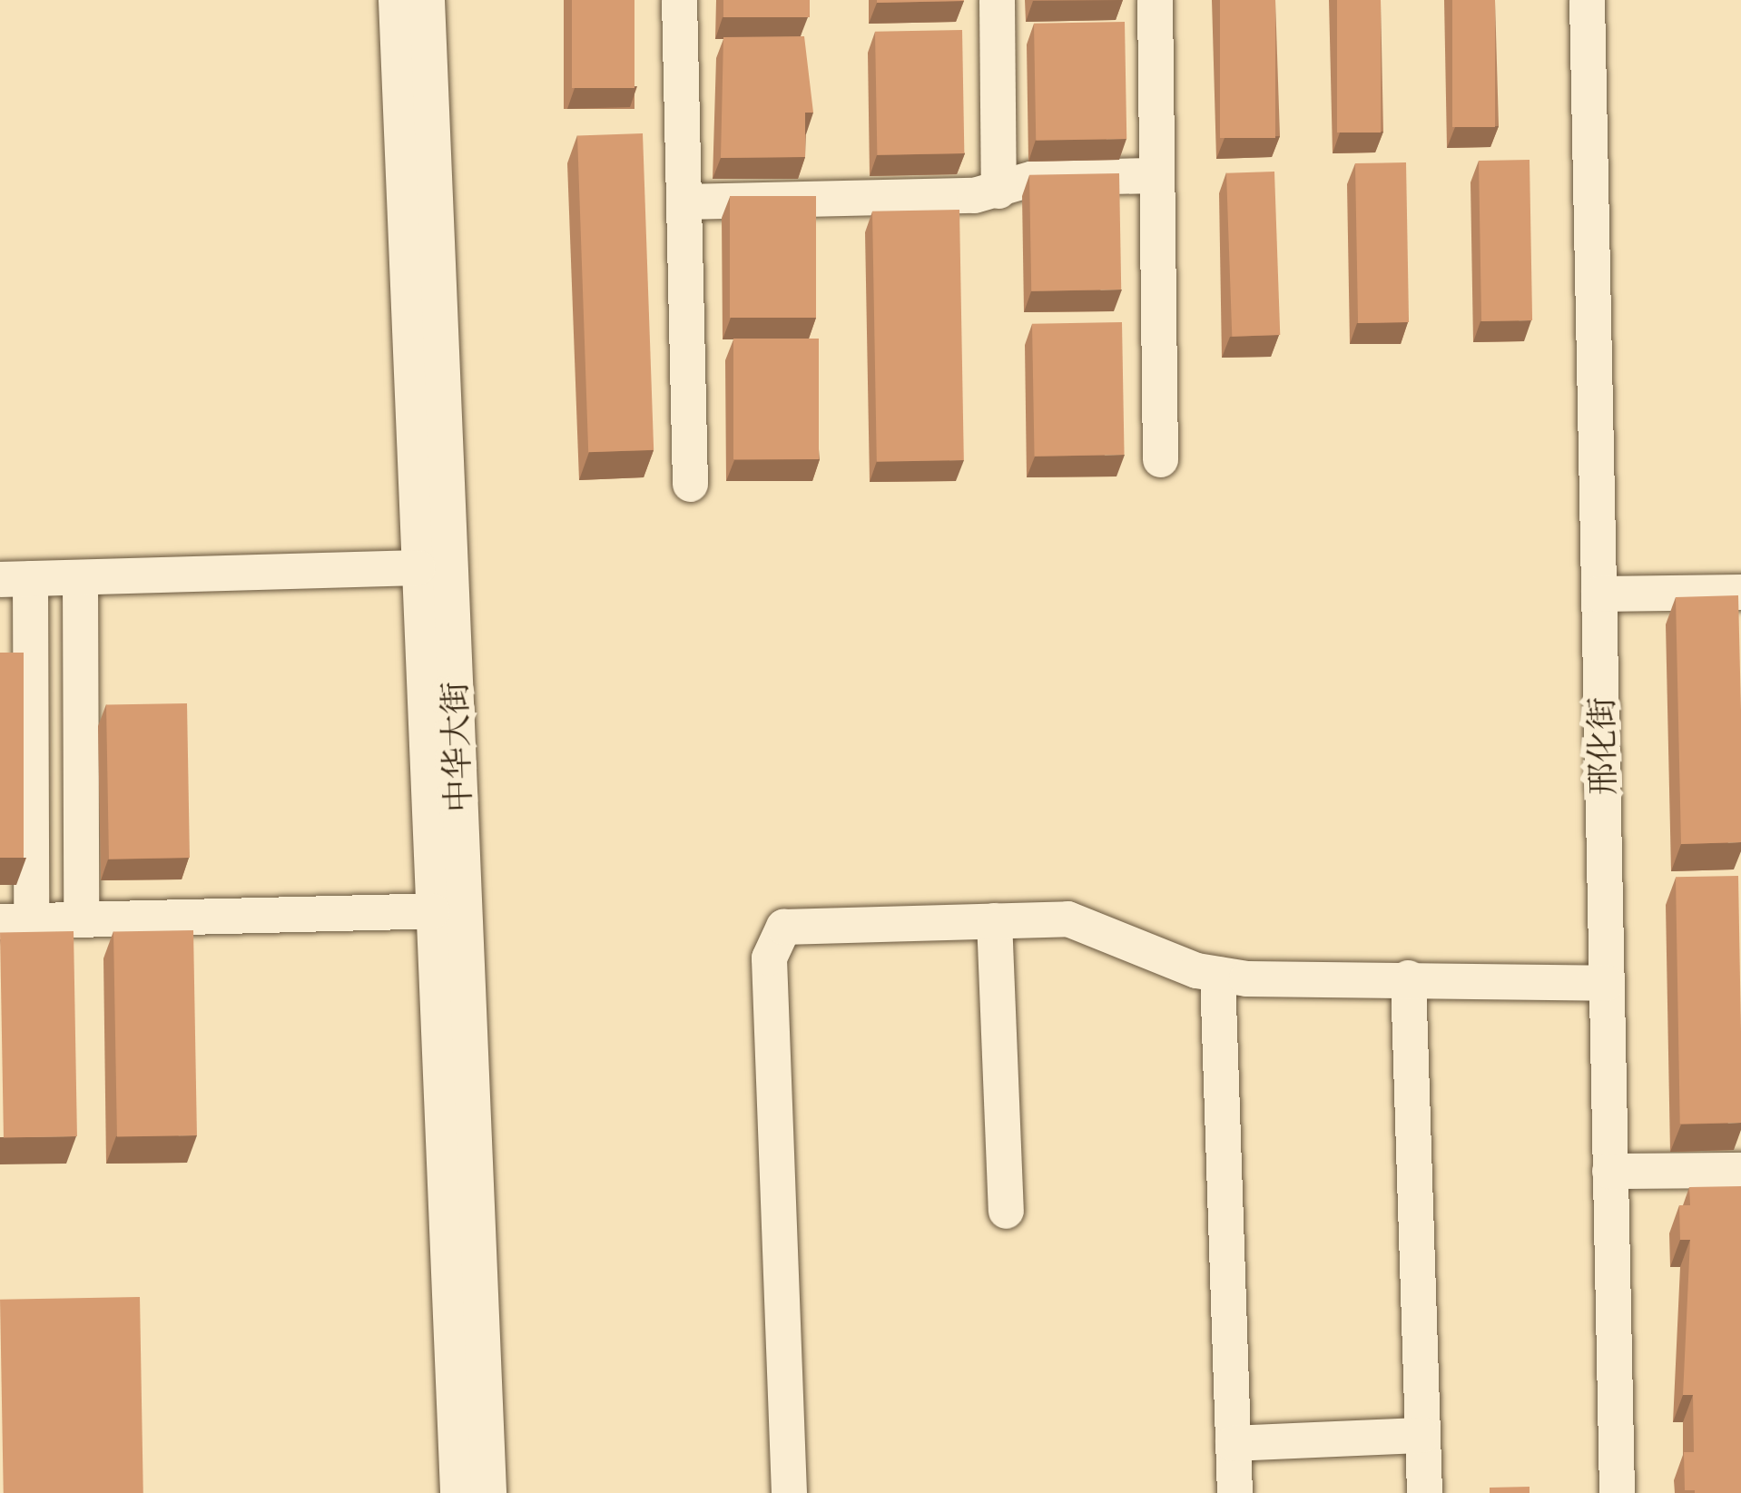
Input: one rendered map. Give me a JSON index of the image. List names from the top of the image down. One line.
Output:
{"streets":{"street":["邢化街","中华大街"]}}
